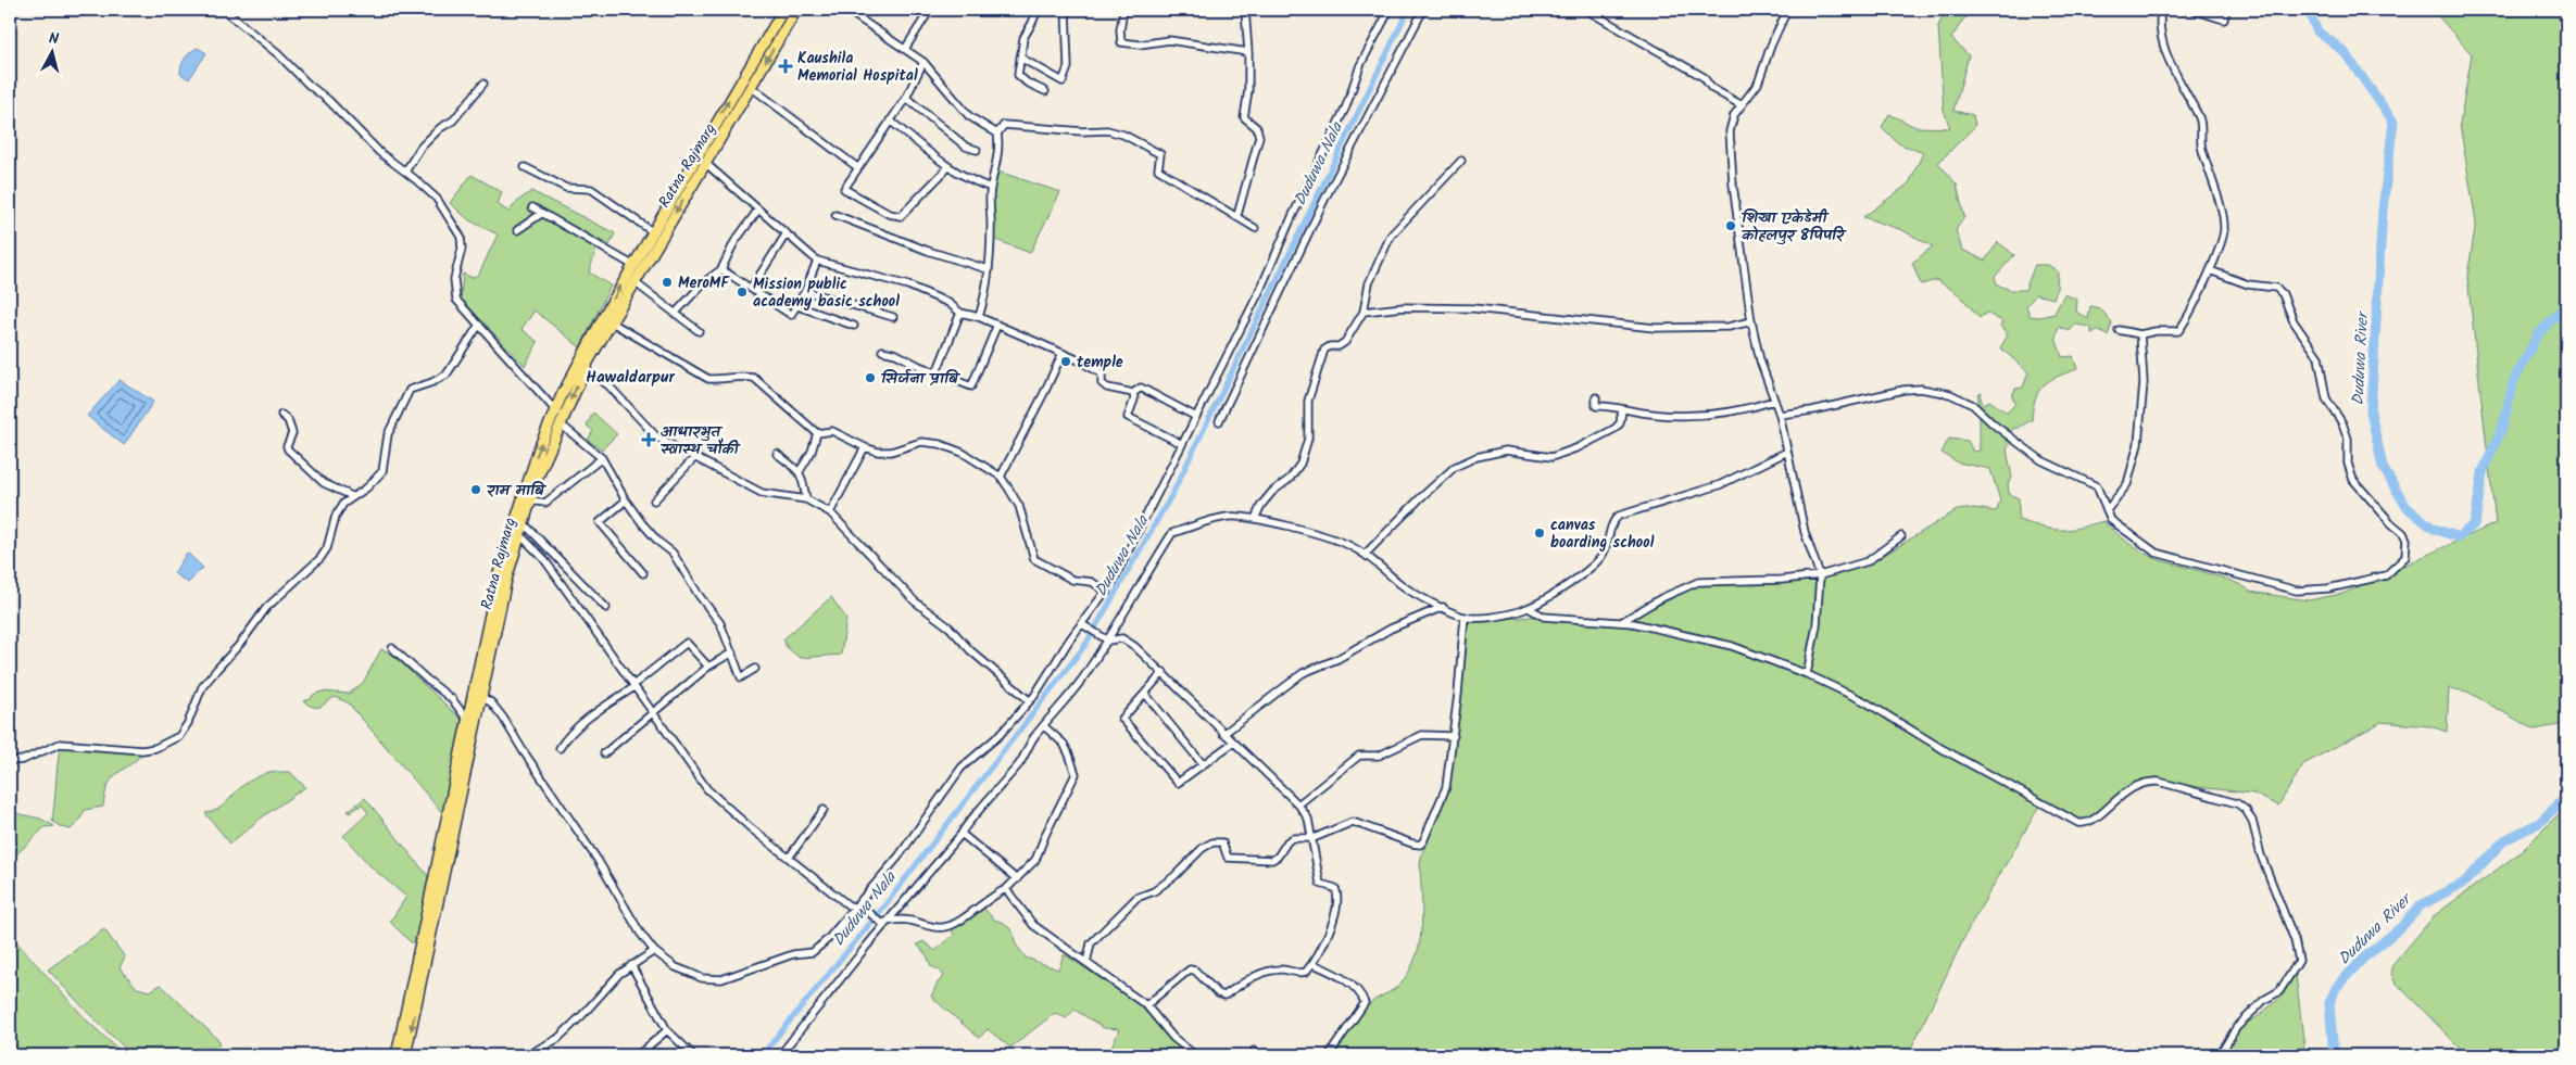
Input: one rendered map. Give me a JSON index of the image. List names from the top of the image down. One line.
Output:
{"streets":{"highway":["Ratna Rajmarg"]},"districts":["Hawaldarpur"],"water":["Duduwa Nala","Duduwa River"],"places":{"health":["Kaushila Memorial Hospital","आधारभुत स्वास्थ चौकी"],"other":["शिखा एकेडेमी कोहलपुर 8पिपरि","MeroMF","Mission public academy basic school","temple","सिर्जना प्राबि","राम माबि","canvas boarding school"]},"north":"top"}
